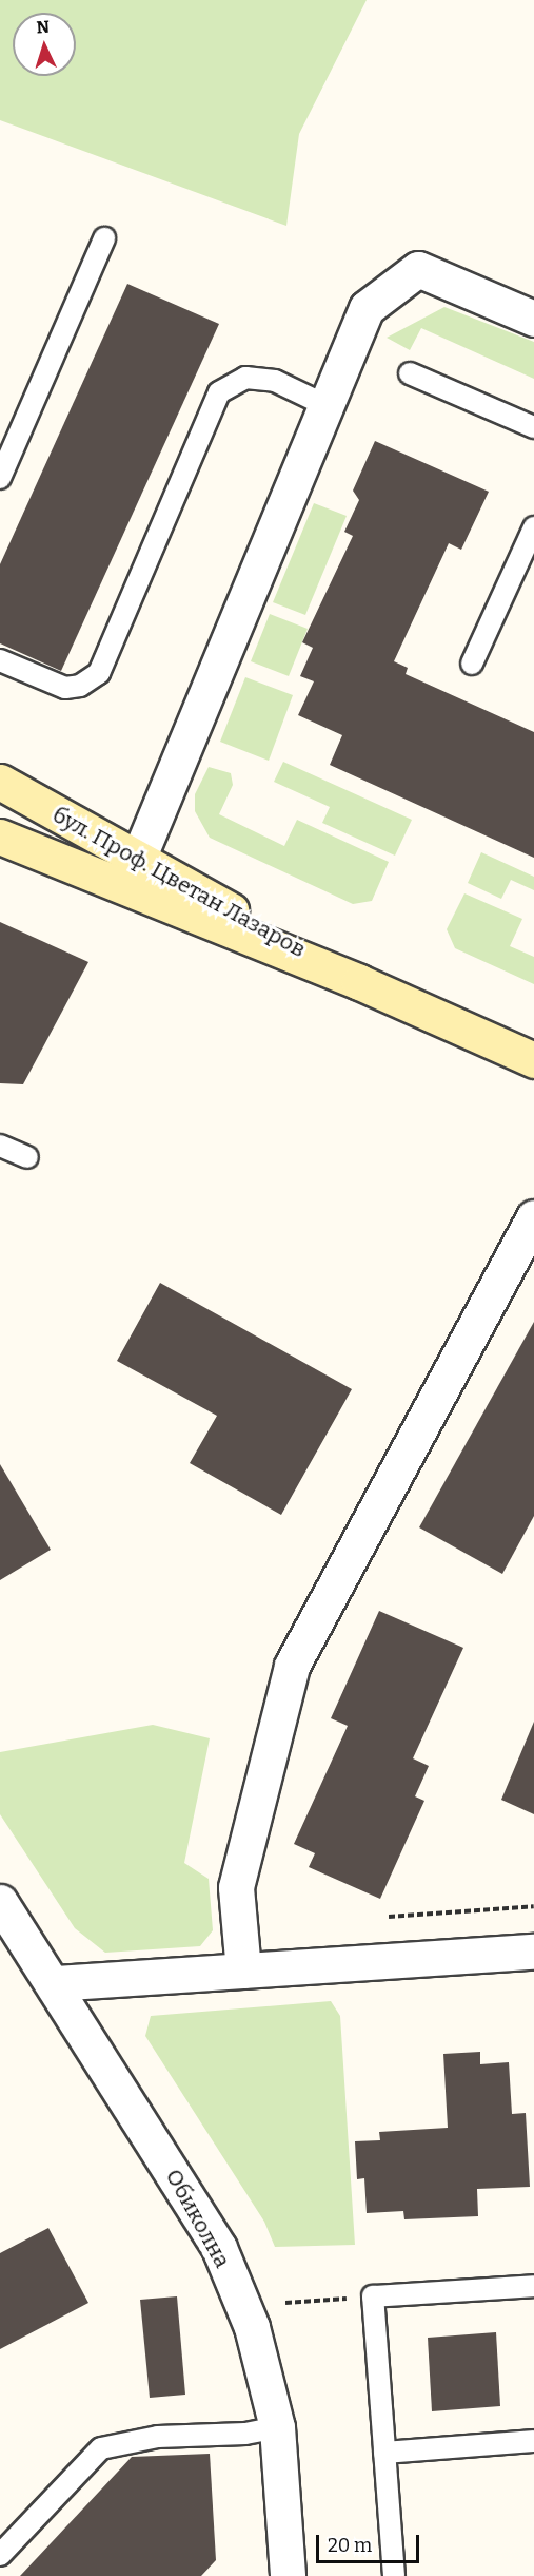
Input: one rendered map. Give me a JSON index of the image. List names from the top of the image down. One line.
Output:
{"streets":{"main road":["бул. Проф. Цветан Лазаров"],"street":["Обиколна"]},"scale_bar":"20 m","north":"top"}
